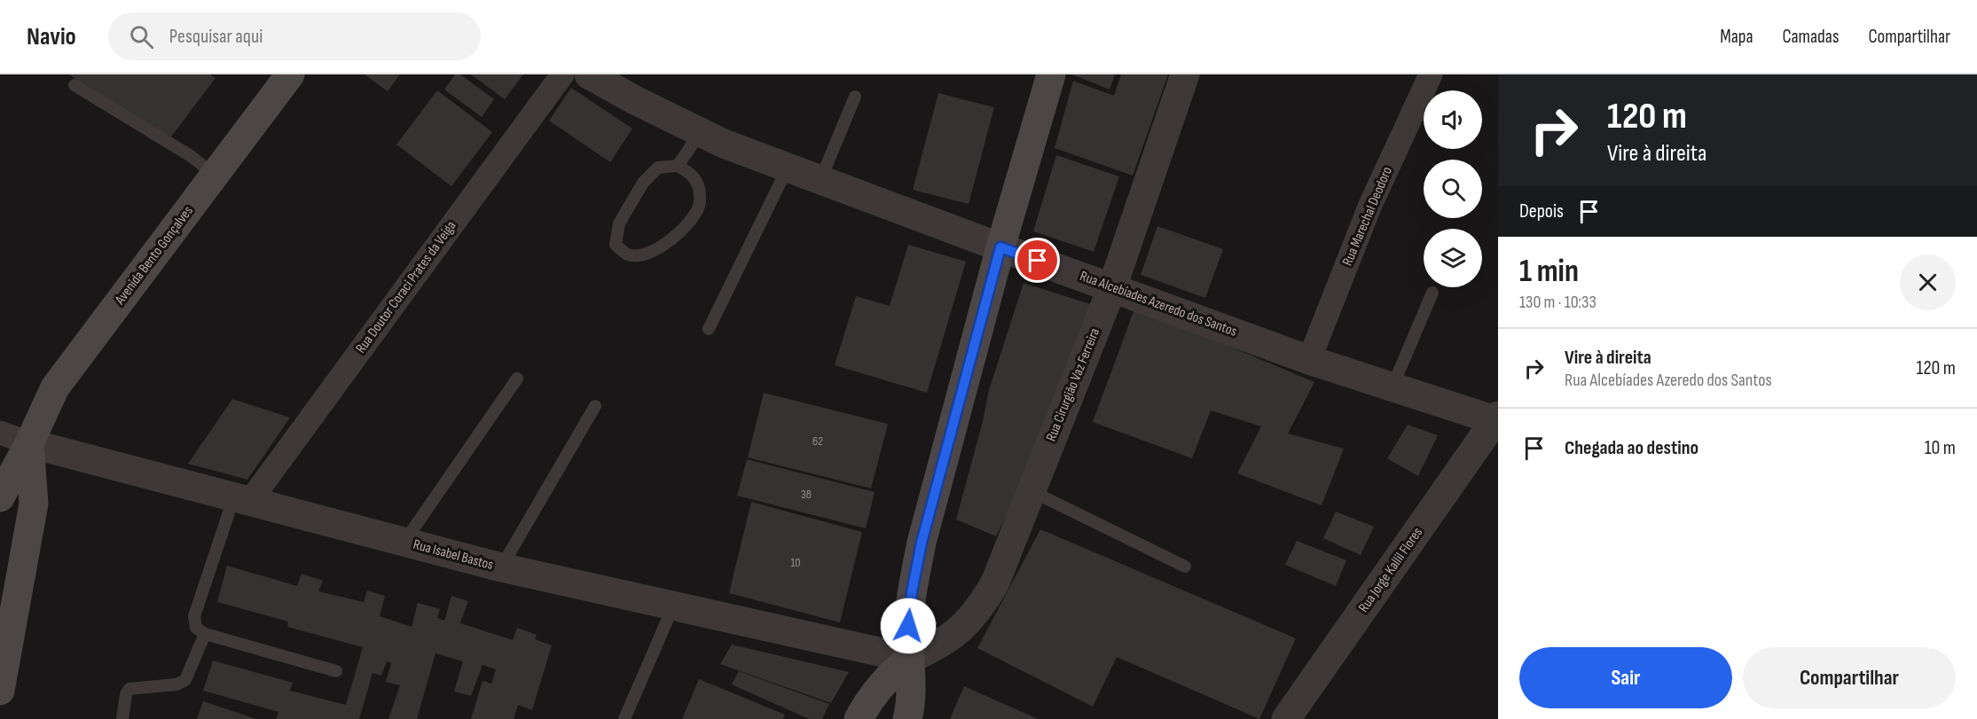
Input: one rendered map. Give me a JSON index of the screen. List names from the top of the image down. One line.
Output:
{"streets":{"main road":["Avenida Bento Gonçalves"],"street":["Rua Marechal Deodoro","Rua Doutor Coraci Prates da Veiga","Rua Alcebíades Azeredo dos Santos","Rua Cirurgião Vaz Ferreira","Rua Isabel Bastos","Rua Jorge Kallil Flores"]},"crossings":[["Rua Marechal Deodoro","Rua Alcebíades Azeredo dos Santos"],["Avenida Bento Gonçalves","Rua Isabel Bastos"],["Rua Doutor Coraci Prates da Veiga","Rua Isabel Bastos"],["Rua Alcebíades Azeredo dos Santos","Rua Cirurgião Vaz Ferreira"],["Rua Alcebíades Azeredo dos Santos","Rua Jorge Kallil Flores"],["Rua Cirurgião Vaz Ferreira","Rua Isabel Bastos"]],"house_numbers":["62","38","10"],"page":{"header":"Navio","search":"Pesquisar aqui","nav":["Mapa","Camadas","Compartilhar"],"turn":["120 m","Vire à direita"],"then":"Depois","heading":["1 min","130 m · 10:33"],"list":[{"name":"Vire à direita","note":"Rua Alcebíades Azeredo dos Santos","value":"120 m"},{"name":"Chegada ao destino","value":"10 m"}],"buttons":["Sair","Compartilhar"]}}
